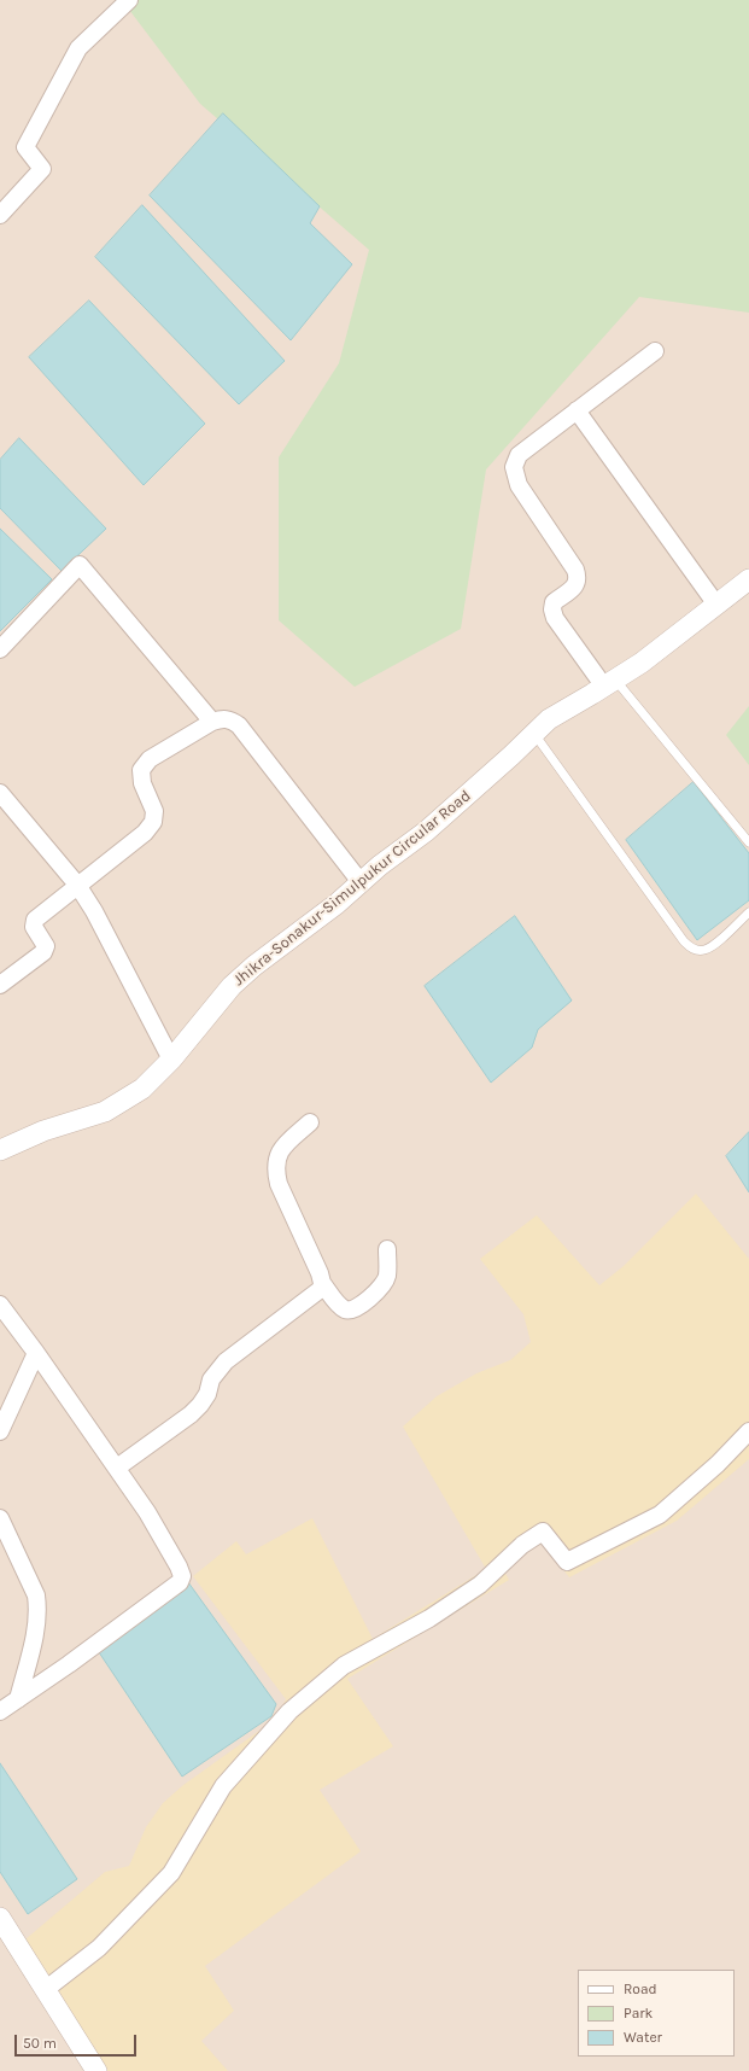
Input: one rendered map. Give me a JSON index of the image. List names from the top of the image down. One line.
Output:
{"streets":{"street":["Jhikra-Sonakur-Simulpukur Circular Road"]},"legend":["Road","Park","Water"],"scale_bar":"50 m"}
